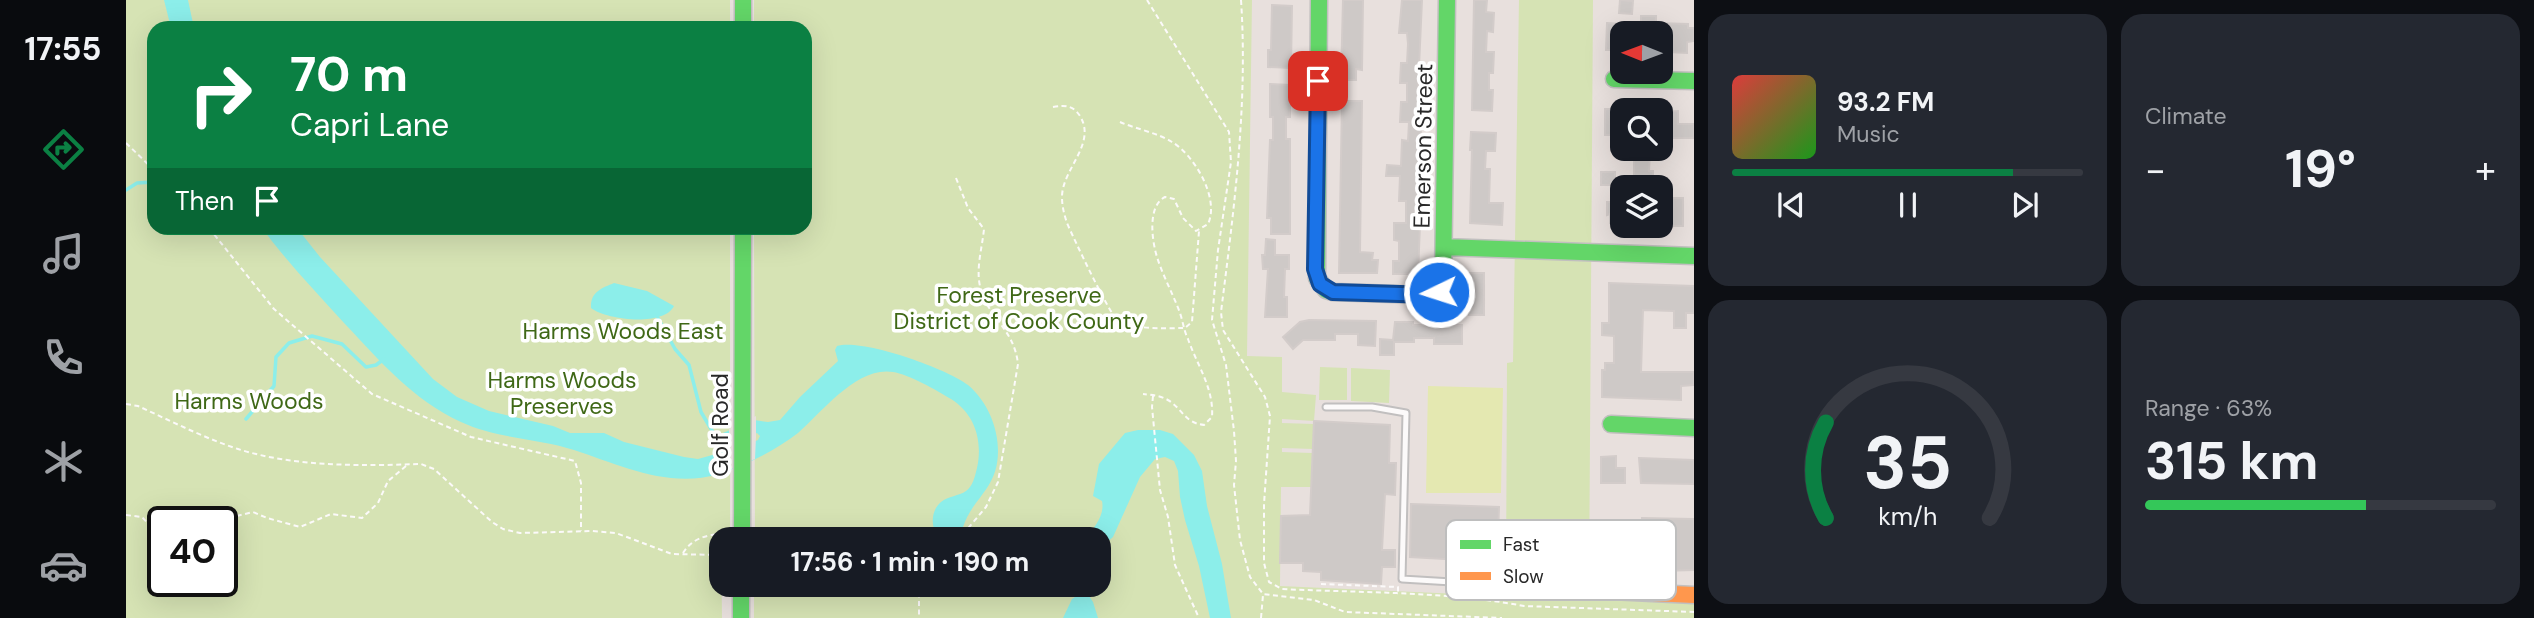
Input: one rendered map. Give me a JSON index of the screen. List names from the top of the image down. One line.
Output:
{"streets":{"street":["Emerson Street","Golf Road"]},"parks":["Forest Preserve District of Cook County","Harms Woods East","Harms Woods Preserves","Harms Woods"],"legend":["Fast","Slow"],"north":"left","page":{"tabs":"17:55","tile":["Climate",["Range · 63%","315 km"]],"turn":["70 m","Capri Lane"],"song":["93.2 FM","Music"],"heat":["−","19°","+"],"then":"Then","limit":"40","trip":"17:56 · 1 min · 190 m","gauge":["35","km/h"]}}
